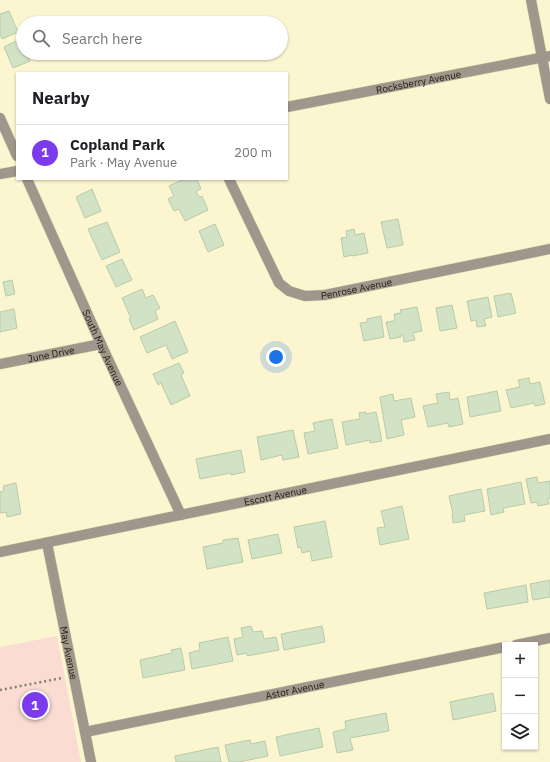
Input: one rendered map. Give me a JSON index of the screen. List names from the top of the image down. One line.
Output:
{"streets":{"street":["Rocksberry Avenue","Penrose Avenue","South May Avenue","June Drive","Escott Avenue","May Avenue","Astor Avenue"]},"crossings":[["South May Avenue","June Drive"],["South May Avenue","Escott Avenue"],["Escott Avenue","May Avenue"],["May Avenue","Astor Avenue"]],"page":{"search":"Search here","heading":"Nearby","list":[{"mark":"1","name":"Copland Park","note":"Park · May Avenue","value":"200 m"}],"map_buttons":["+","−"],"pins":"1"}}
